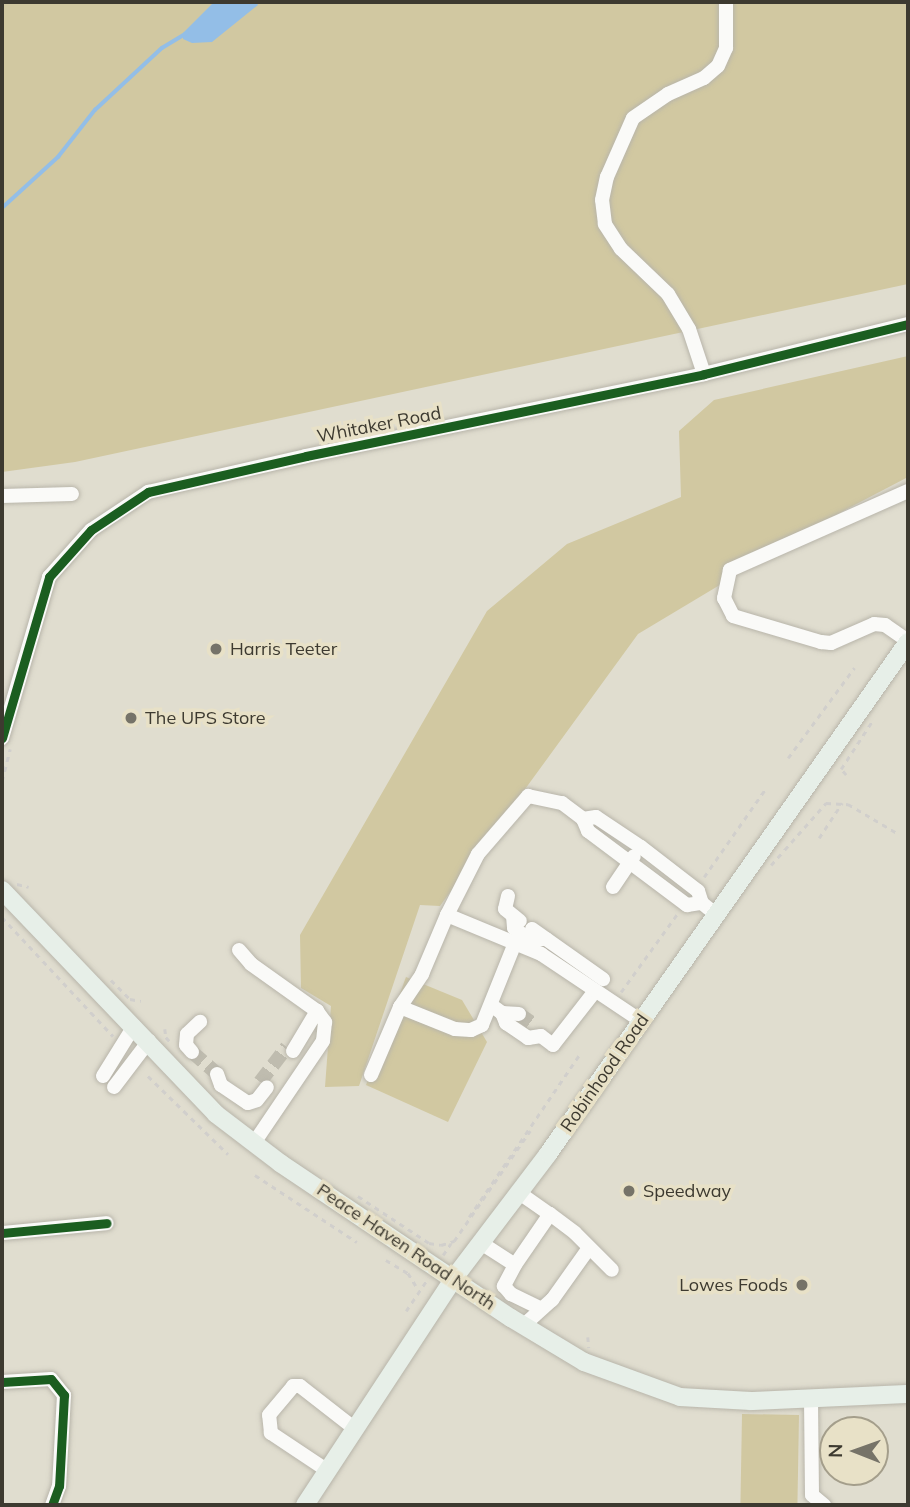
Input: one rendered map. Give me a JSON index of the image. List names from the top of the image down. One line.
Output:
{"streets":{"main road":["Robinhood Road","Peace Haven Road North"],"street":["Whitaker Road"]},"crossings":[["Robinhood Road","Peace Haven Road North"]],"places":["Harris Teeter","The UPS Store","Speedway","Lowes Foods"],"north":"left"}
